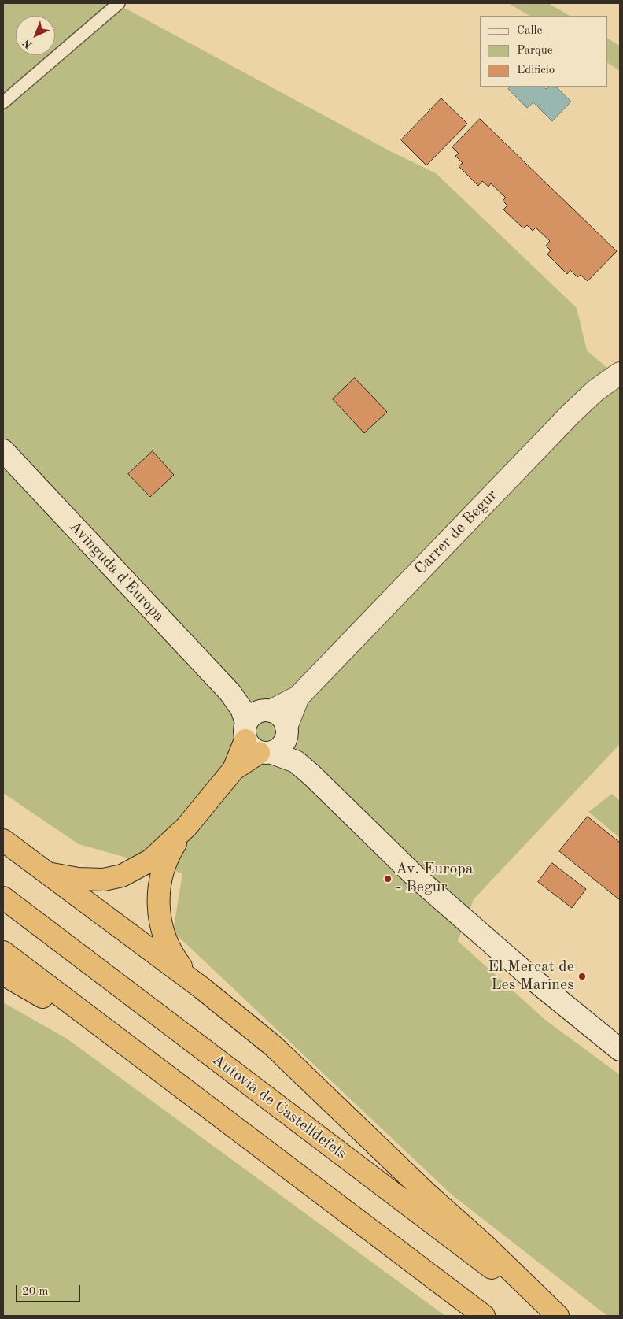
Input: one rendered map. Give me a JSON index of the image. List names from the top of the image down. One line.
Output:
{"streets":{"highway":["Autovia de Castelldefels"],"street":["Carrer de Begur","Avinguda d'Europa"]},"crossings":[["Carrer de Begur","Avinguda d'Europa"]],"places":["Av. Europa - Begur","El Mercat de Les Marines"],"legend":["Calle","Parque","Edificio"],"scale_bar":"20 m","north":"bottom left"}
